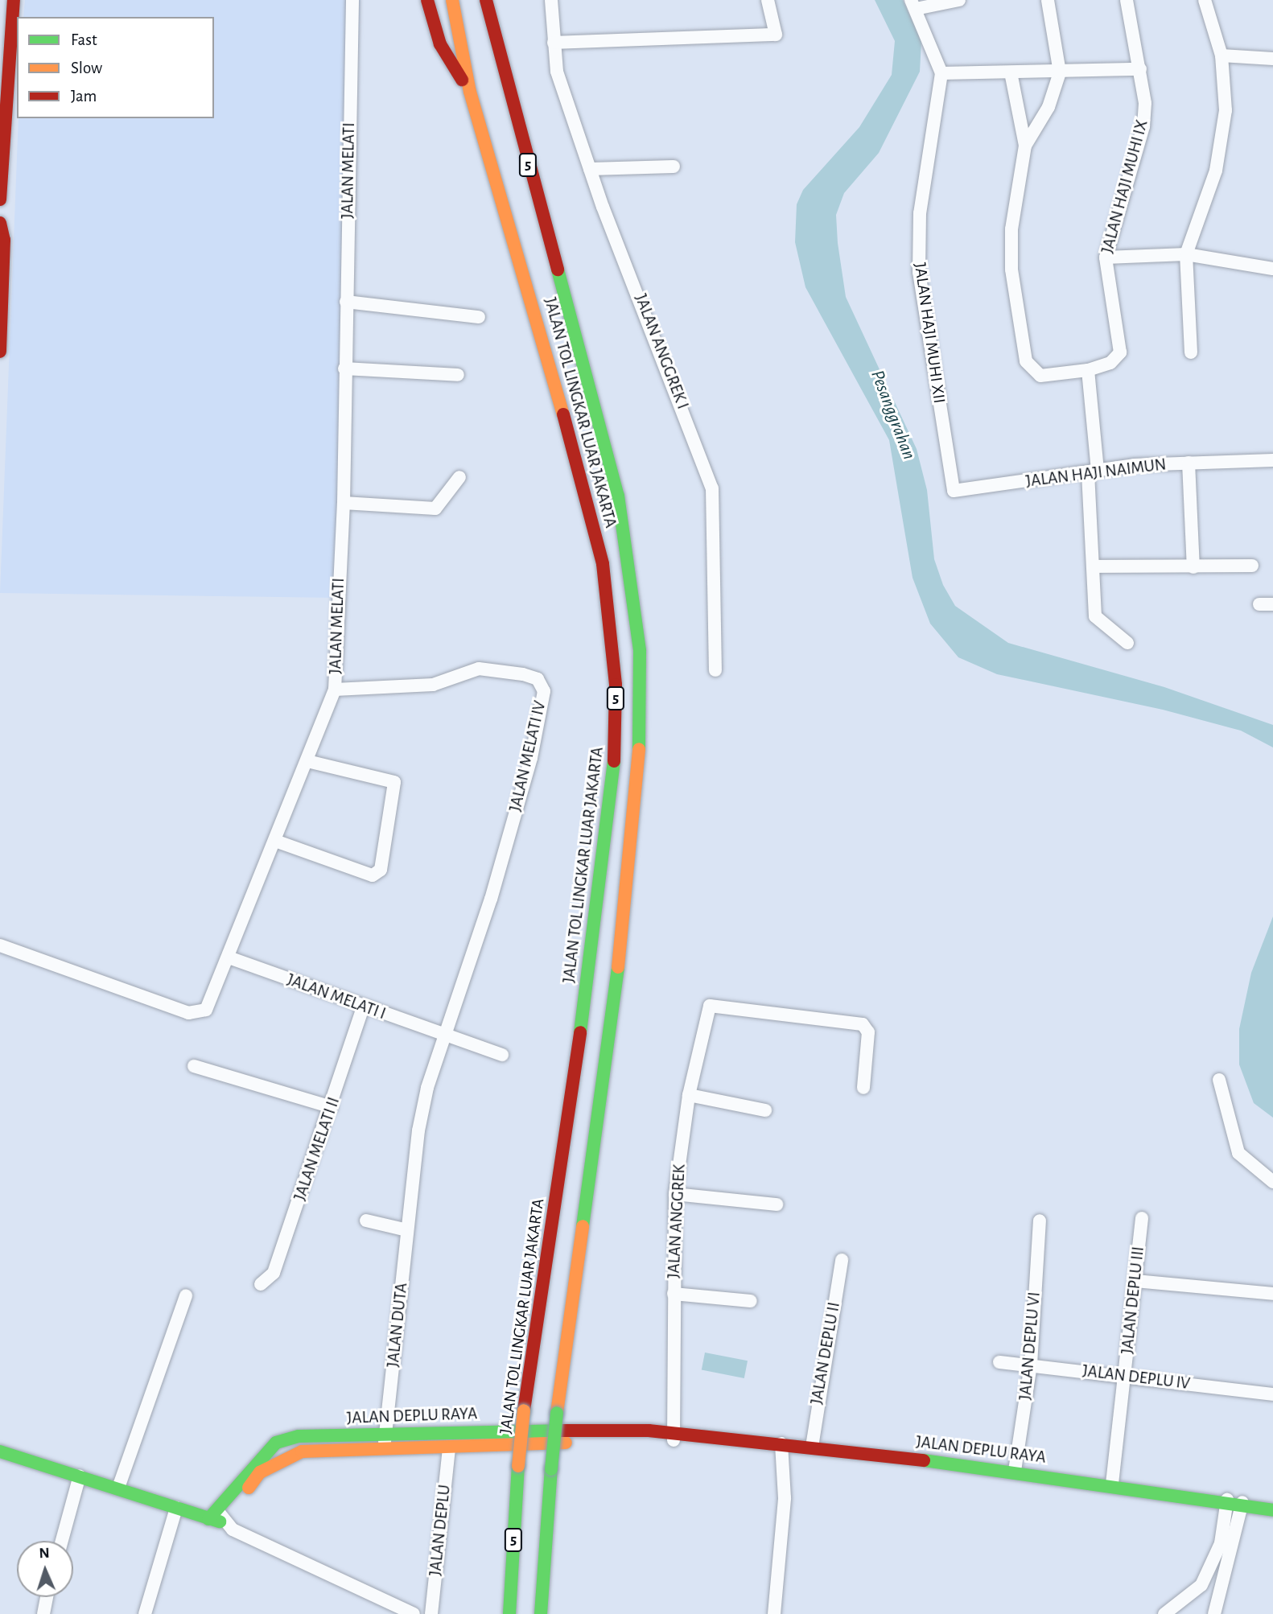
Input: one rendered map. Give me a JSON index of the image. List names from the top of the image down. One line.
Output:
{"streets":{"main road":["5","JALAN TOL LINGKAR LUAR JAKARTA","JALAN DEPLU RAYA"],"street":["JALAN MELATI","JALAN HAJI MUHI IX","JALAN HAJI MUHI XII","JALAN ANGGREK I","JALAN HAJI NAIMUN","JALAN MELATI IV","JALAN MELATI I","JALAN MELATI II","JALAN ANGGREK","JALAN DEPLU III","JALAN DUTA","JALAN DEPLU VI","JALAN DEPLU II","JALAN DEPLU IV","JALAN DEPLU"]},"crossings":[["JALAN MELATI","JALAN MELATI IV"],["JALAN MELATI","JALAN MELATI I"],["JALAN HAJI MUHI XII","JALAN HAJI NAIMUN"],["JALAN MELATI IV","JALAN MELATI I"],["JALAN MELATI IV","JALAN DUTA"],["JALAN MELATI I","JALAN MELATI II"],["JALAN MELATI I","JALAN DUTA"],["JALAN ANGGREK","JALAN DEPLU RAYA"],["JALAN DEPLU III","JALAN DEPLU IV"],["JALAN DEPLU III","JALAN DEPLU RAYA"],["JALAN DUTA","JALAN DEPLU RAYA"],["JALAN DEPLU VI","JALAN DEPLU IV"],["JALAN DEPLU VI","JALAN DEPLU RAYA"],["JALAN DEPLU II","JALAN DEPLU RAYA"],["JALAN DEPLU RAYA","JALAN DEPLU"]],"water":["Pesanggrahan"],"legend":["Fast","Slow","Jam"],"north":"top"}
